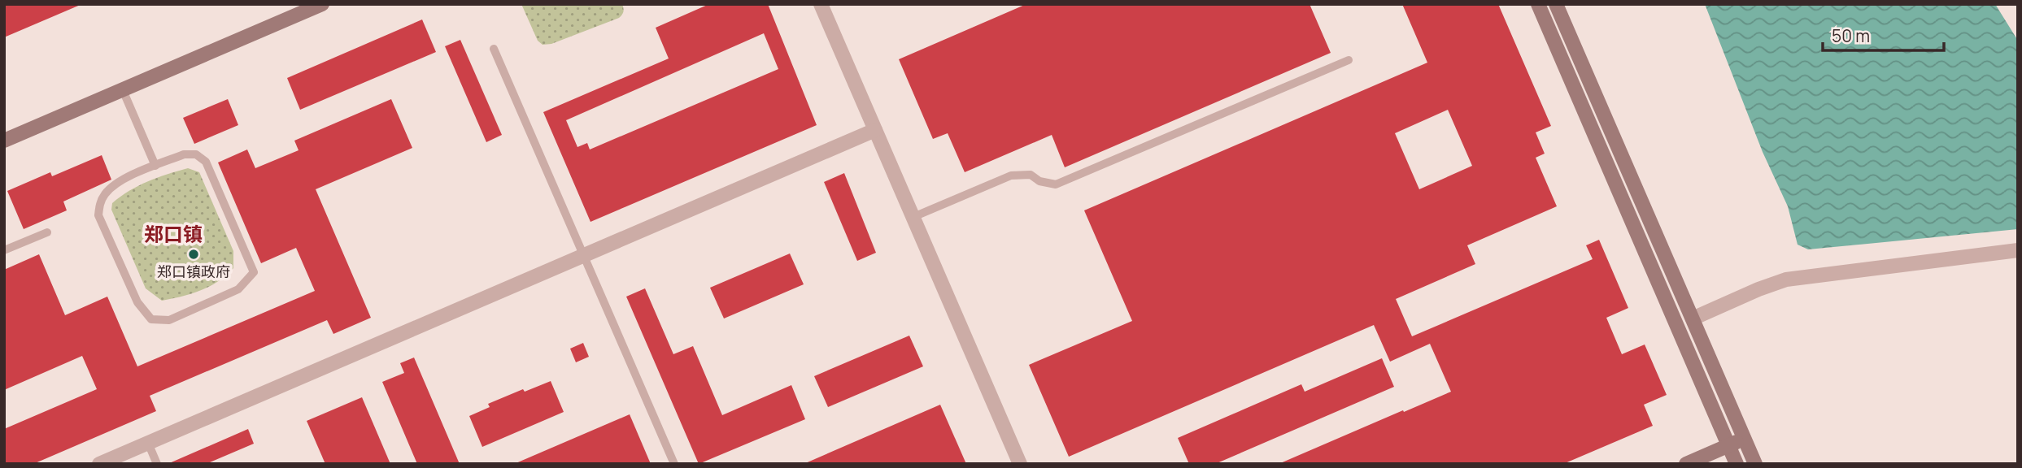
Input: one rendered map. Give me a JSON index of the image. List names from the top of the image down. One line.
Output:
{"districts":["郑口镇"],"places":["郑口镇政府"],"scale_bar":"50 m"}
